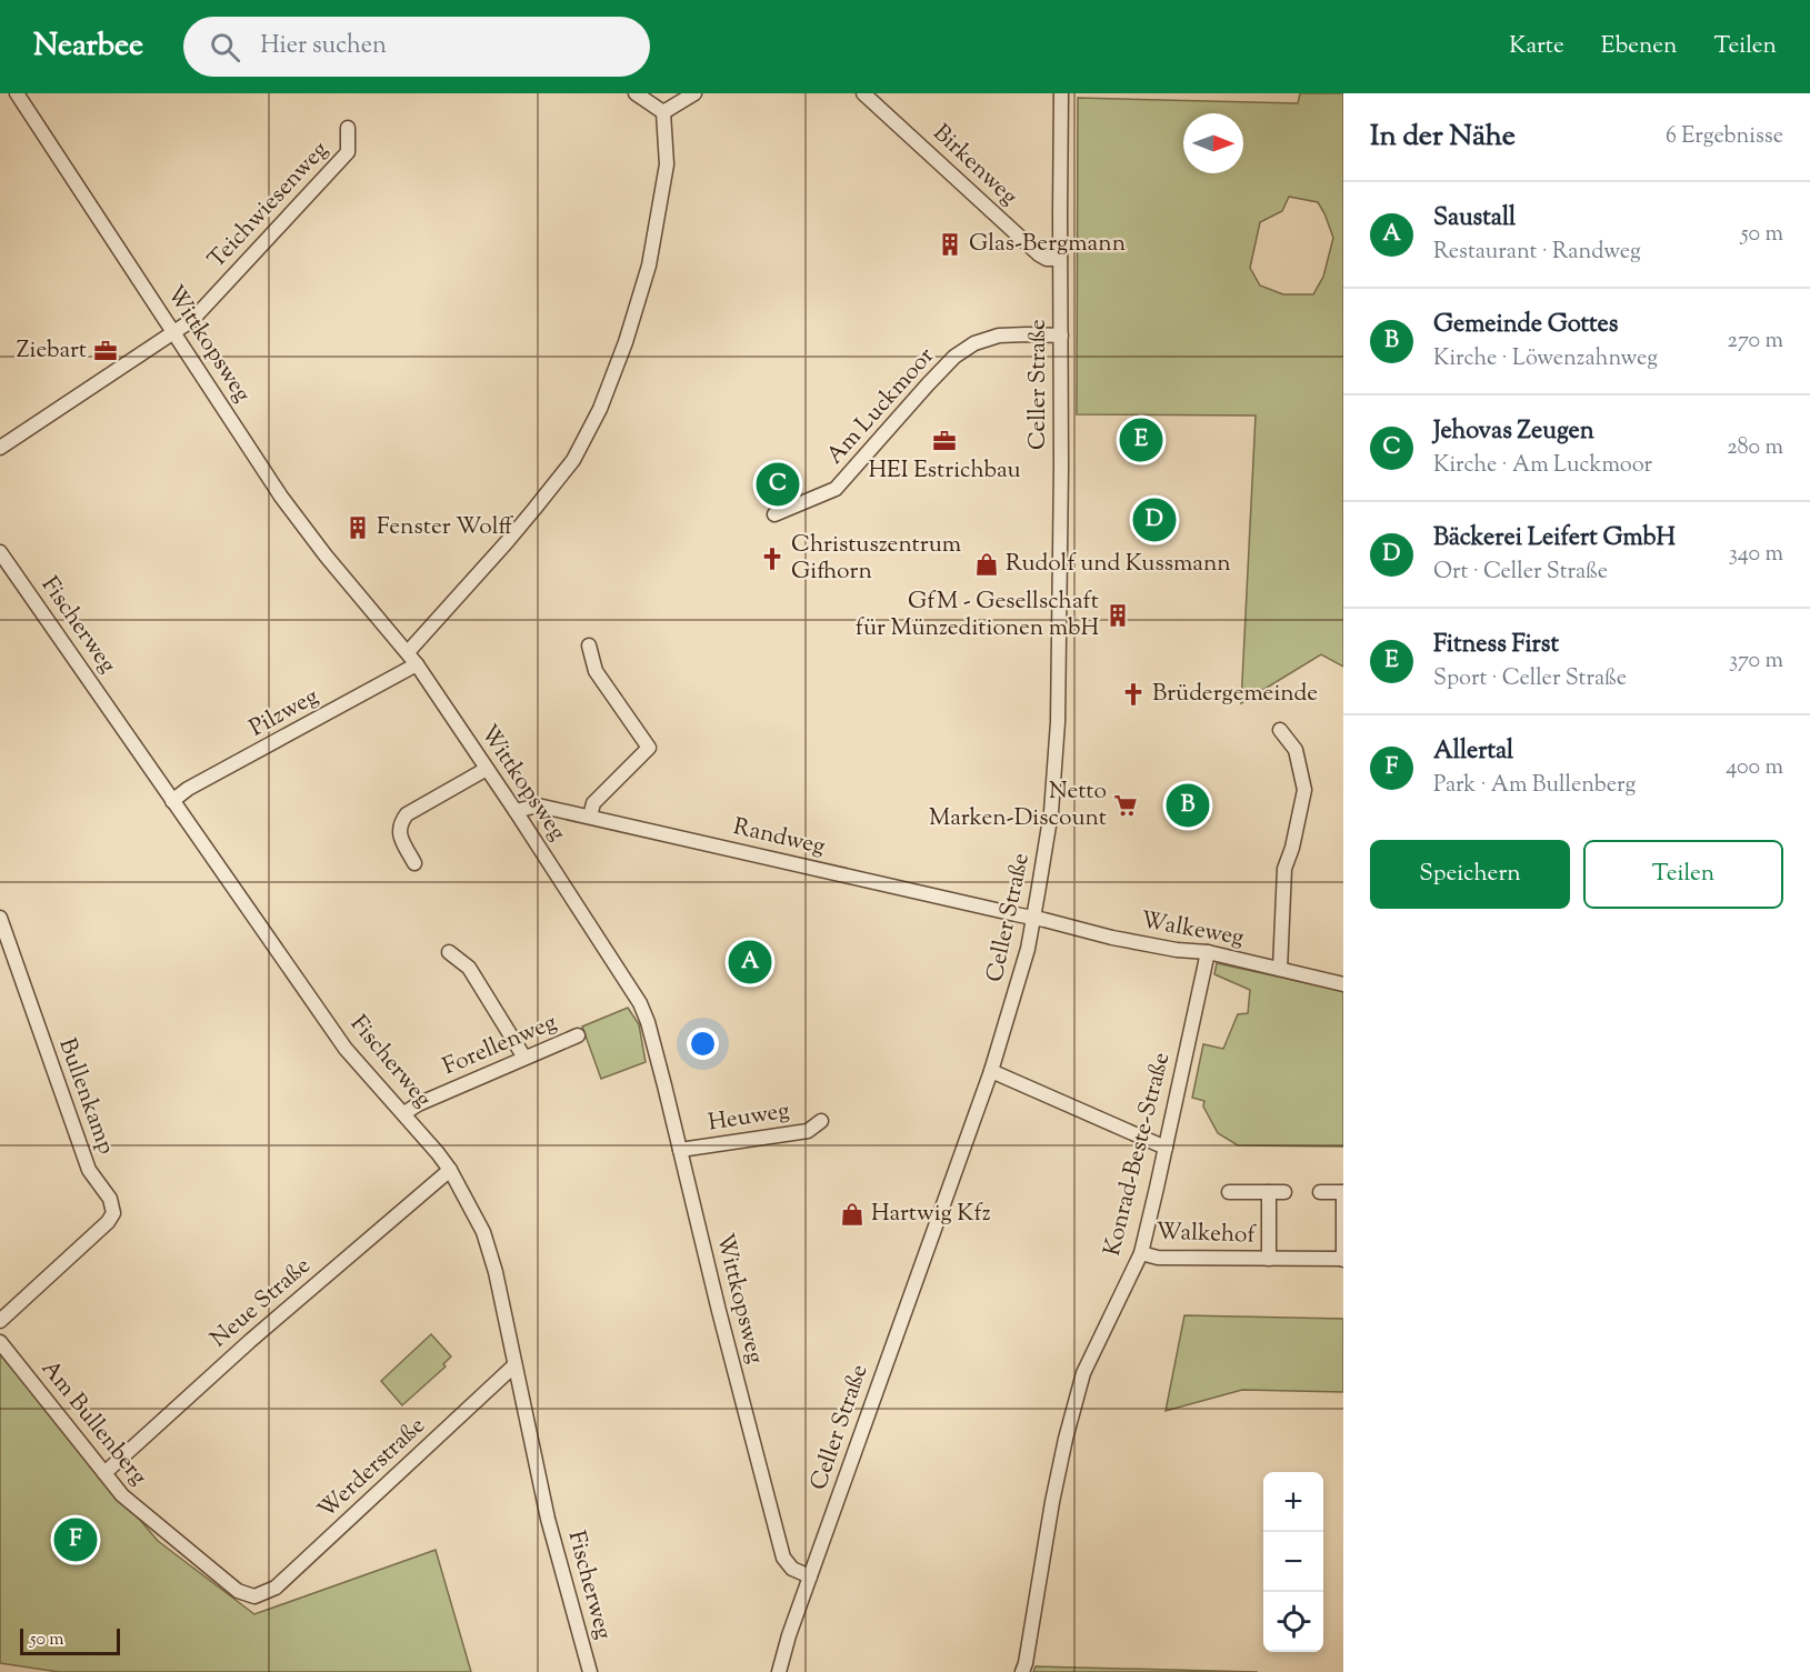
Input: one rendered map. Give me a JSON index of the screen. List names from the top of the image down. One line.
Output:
{"streets":{"street":["Birkenweg","Teichwiesenweg","Wittkopsweg","Celler Straße","Am Luckmoor","Fischerweg","Pilzweg","Randweg","Walkeweg","Forellenweg","Bullenkamp","Heuweg","Konrad-Beste-Straße","Walkehof","Neue Straße","Am Bullenberg","Werderstraße"]},"crossings":[["Birkenweg","Celler Straße"],["Teichwiesenweg","Wittkopsweg"],["Wittkopsweg","Celler Straße"],["Wittkopsweg","Pilzweg"],["Wittkopsweg","Randweg"],["Wittkopsweg","Heuweg"],["Celler Straße","Am Luckmoor"],["Celler Straße","Randweg"],["Celler Straße","Walkeweg"],["Fischerweg","Pilzweg"],["Fischerweg","Forellenweg"],["Fischerweg","Neue Straße"],["Fischerweg","Werderstraße"],["Randweg","Walkeweg"],["Walkeweg","Konrad-Beste-Straße"],["Konrad-Beste-Straße","Walkehof"],["Neue Straße","Am Bullenberg"],["Am Bullenberg","Werderstraße"]],"places":{"building":["Glas-Bergmann","Fenster Wolff","GfM - Gesellschaft für Münzeditionen mbH"],"office":["Ziebart","HEI Estrichbau"],"church":["Christuszentrum Gifhorn","Brüdergemeinde"],"shop":["Rudolf und Kussmann","Hartwig Kfz"],"supermarket":["Netto Marken-Discount"]},"scale_bar":"50 m","north":"right","page":{"header":"Nearbee","search":"Hier suchen","nav":["Karte","Ebenen","Teilen"],"heading":["In der Nähe","6 Ergebnisse"],"list":[{"mark":"A","name":"Saustall","note":"Restaurant · Randweg","value":"50 m"},{"mark":"B","name":"Gemeinde Gottes","note":"Kirche · Löwenzahnweg","value":"270 m"},{"mark":"C","name":"Jehovas Zeugen","note":"Kirche · Am Luckmoor","value":"280 m"},{"mark":"D","name":"Bäckerei Leifert GmbH","note":"Ort · Celler Straße","value":"340 m"},{"mark":"E","name":"Fitness First","note":"Sport · Celler Straße","value":"370 m"},{"mark":"F","name":"Allertal","note":"Park · Am Bullenberg","value":"400 m"}],"pins":["E","C","D","B","A","F"],"buttons":["Speichern","Teilen"],"map_buttons":["+","−"],"scale":"50 m"}}
